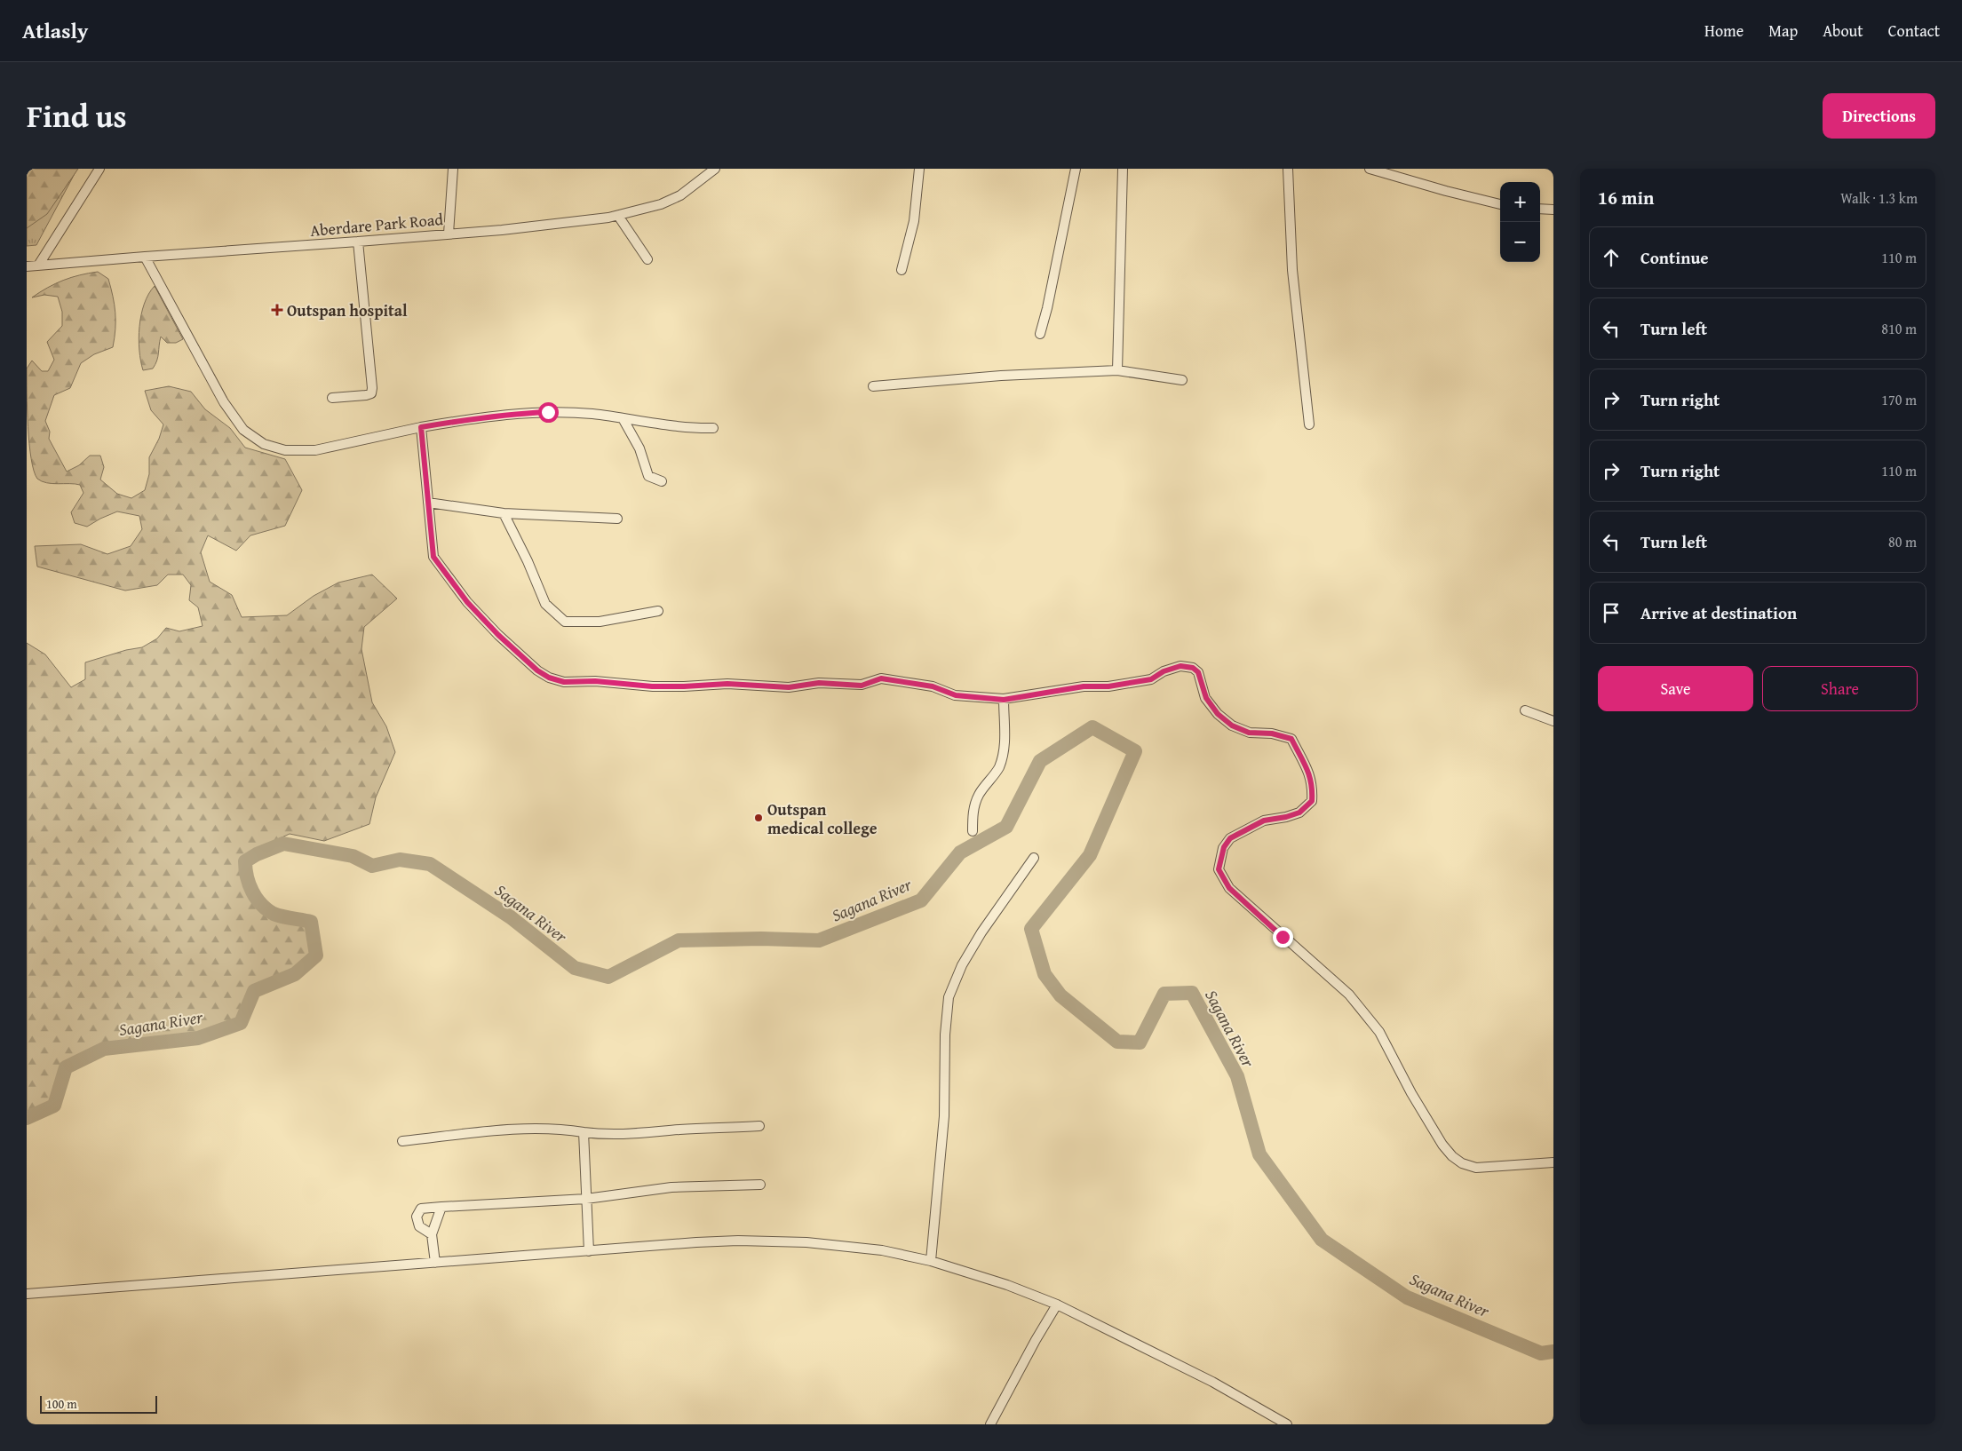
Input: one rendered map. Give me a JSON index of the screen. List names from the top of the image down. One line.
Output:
{"streets":{"street":["Aberdare Park Road"]},"water":["Sagana River"],"places":{"health":["Outspan hospital"],"other":["Outspan medical college"]},"scale_bar":"100 m","page":{"header":"Atlasly","nav":["Home","Map","About","Contact"],"title":"Find us","buttons":["Directions",["Save","Share"]],"heading":["16 min","Walk · 1.3 km"],"map_buttons":["+","−"],"list":[["Continue","110 m"],["Turn left","810 m"],["Turn right","170 m"],["Turn right","110 m"],["Turn left","80 m"],"Arrive at destination"],"scale":"100 m"}}
